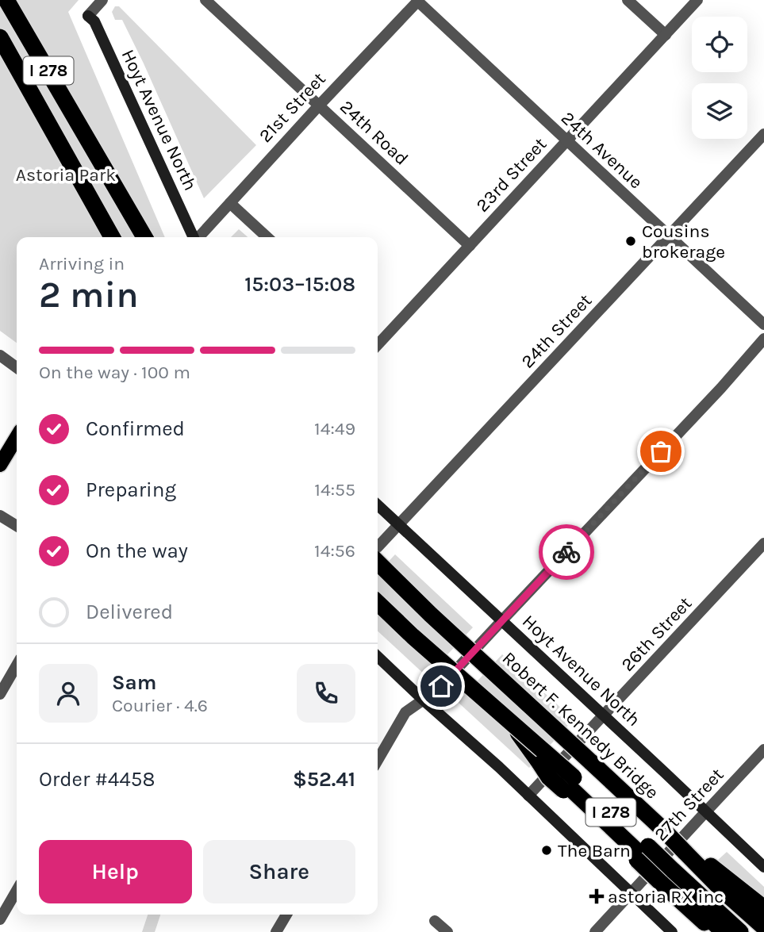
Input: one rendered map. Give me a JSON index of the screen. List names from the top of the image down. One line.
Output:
{"streets":{"highway":["I 278","Robert F. Kennedy Bridge"],"main road":["Hoyt Avenue North"],"street":["21st Street","24th Road","24th Avenue","23rd Street","24th Street","26th Street","27th Street"]},"crossings":[["21st Street","24th Road"],["21st Street","24th Avenue"],["Hoyt Avenue North","24th Street"],["Hoyt Avenue North","26th Street"],["Hoyt Avenue North","27th Street"],["24th Road","23rd Street"],["24th Avenue","23rd Street"],["24th Avenue","24th Street"]],"parks":["Astoria Park"],"places":{"other":["Cousins brokerage","The Barn"],"health":["astoria RX inc"]},"page":{"heading":["2 min","Arriving in","15:03–15:08"],"panel":["Sam","Courier · 4.6","Order #4458","$52.41"],"bar":"On the way · 100 m","list":[["Confirmed","14:49"],["Preparing","14:55"],["On the way","14:56"],"Delivered"],"buttons":["Help","Share"]}}
